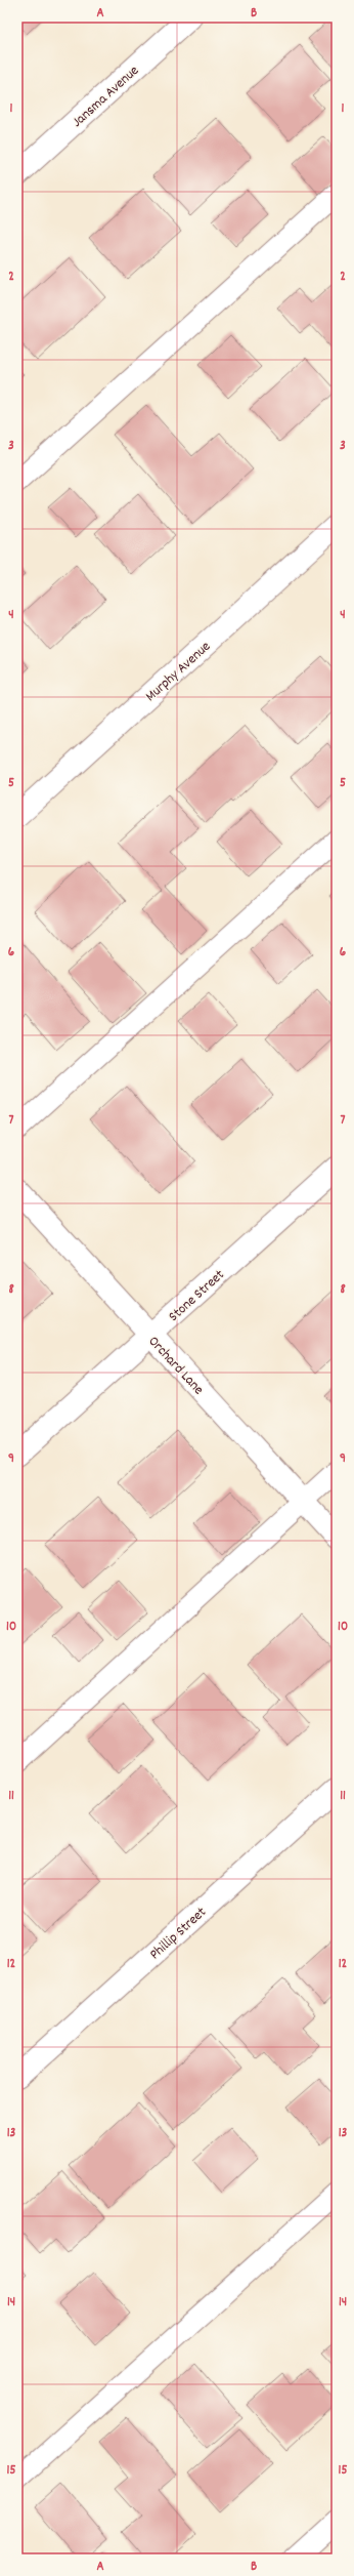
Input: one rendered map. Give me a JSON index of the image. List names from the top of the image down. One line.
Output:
{"streets":{"street":["Jansma Avenue","Murphy Avenue","Stone Street","Orchard Lane","Phillip Street"]},"crossings":[["Stone Street","Orchard Lane"]],"grid":{"columns":["A","B"],"rows":["1","2","3","4","5","6","7","8","9","10","11","12","13","14","15"]}}
